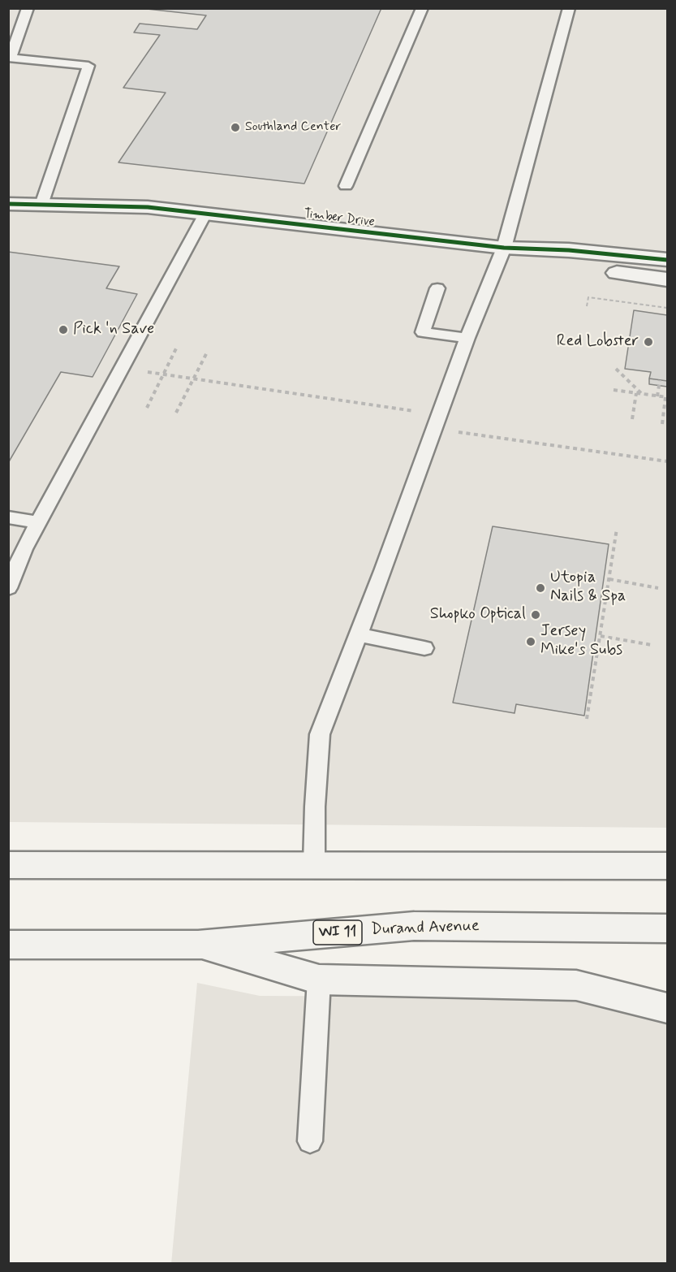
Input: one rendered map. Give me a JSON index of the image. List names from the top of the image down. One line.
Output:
{"streets":{"main road":["Timber Drive","Durand Avenue","WI 11"]},"places":["Southland Center","Pick 'n Save","Red Lobster","Utopia Nails & Spa","Shopko Optical","Jersey Mike's Subs"]}
